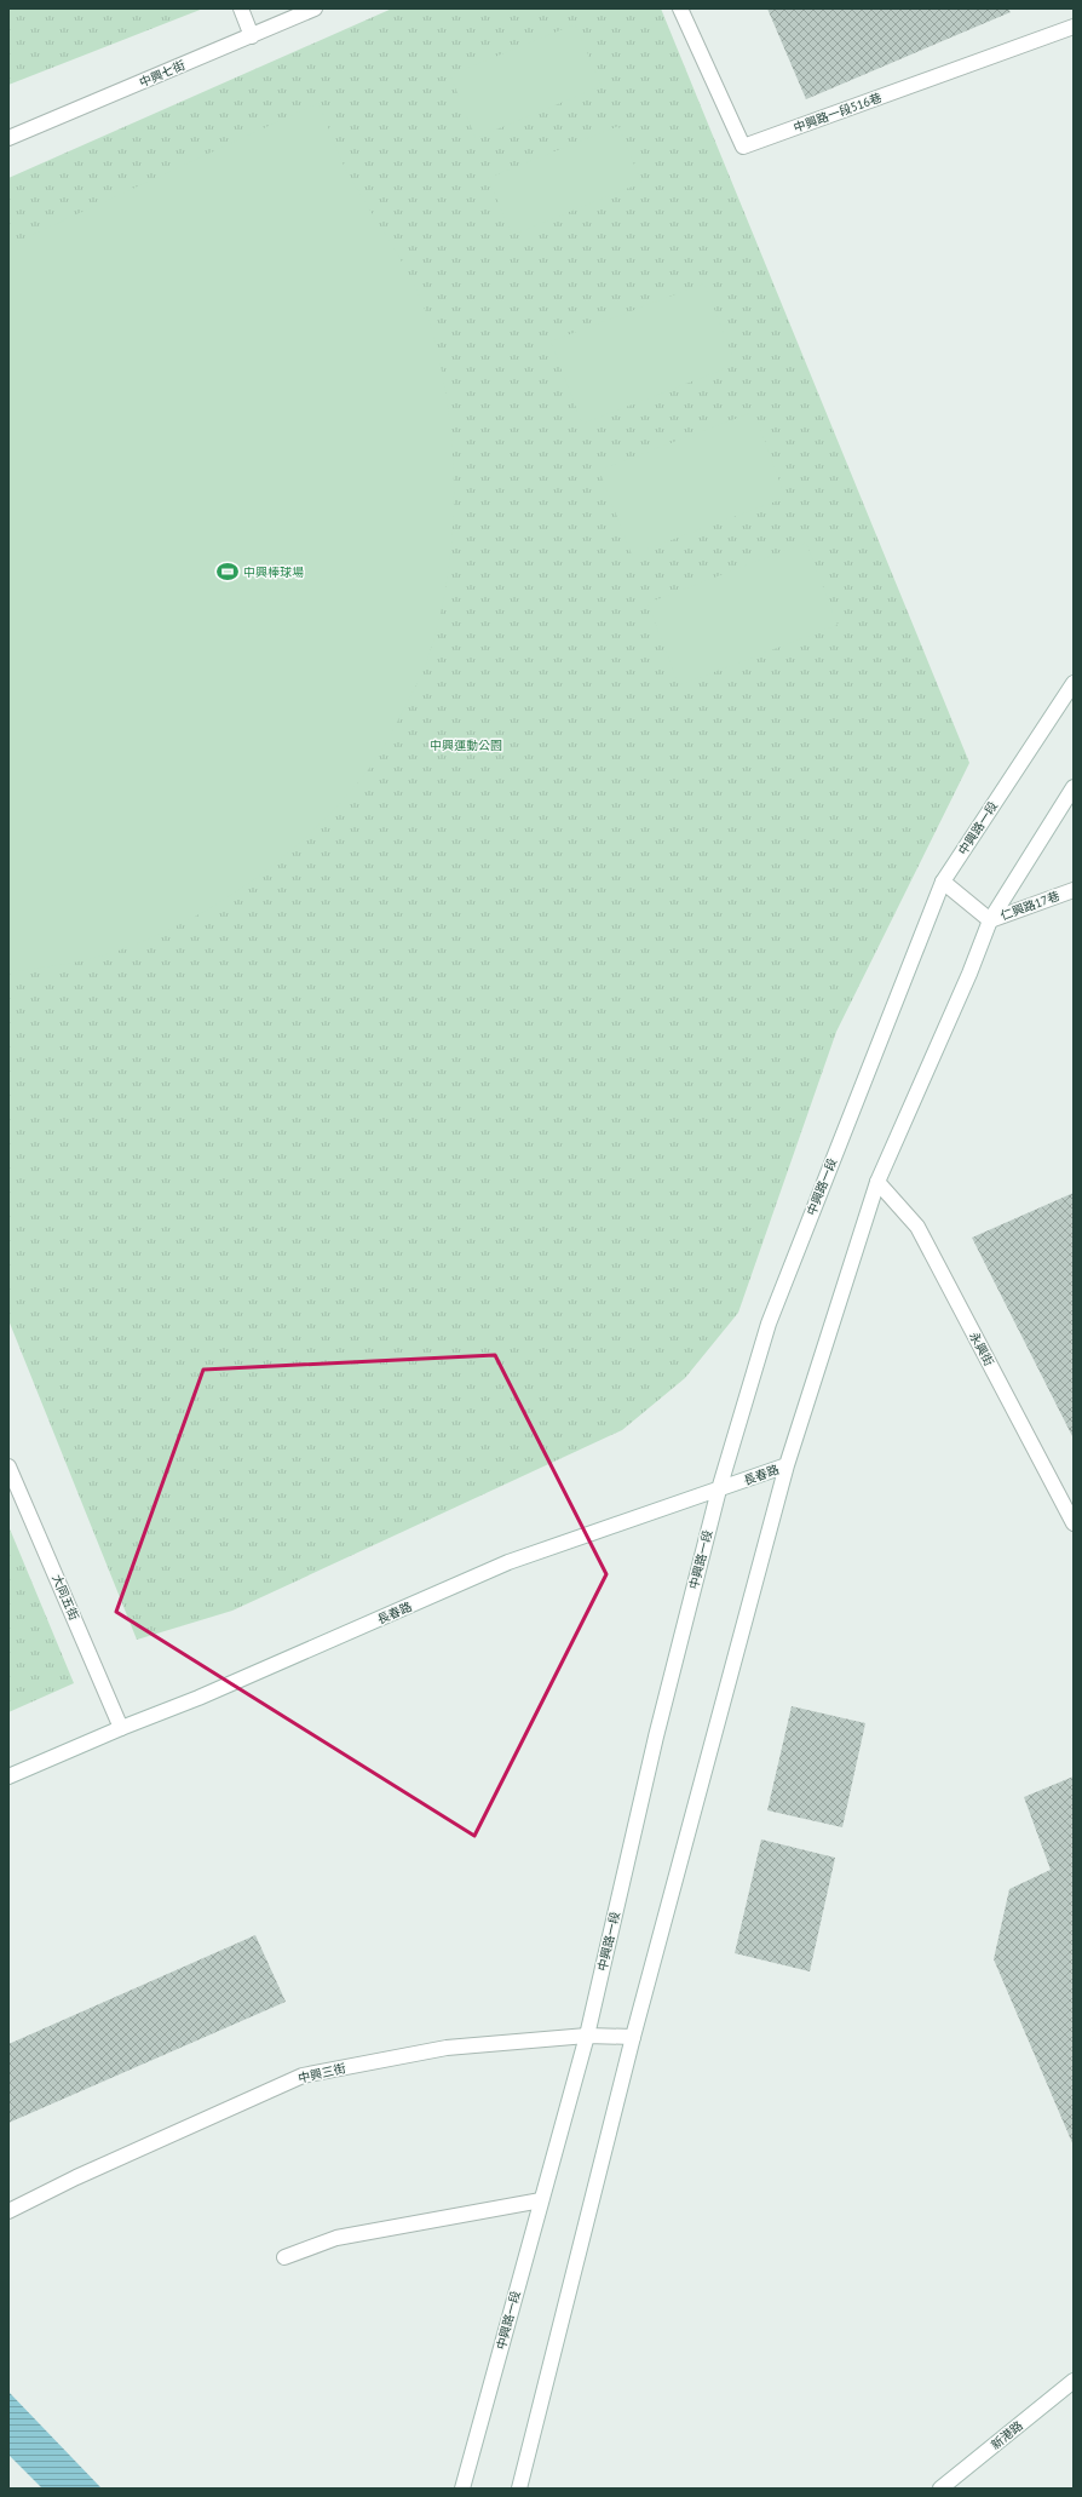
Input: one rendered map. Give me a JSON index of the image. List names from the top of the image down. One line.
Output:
{"streets":{"main road":["中興七街","中興路一段516巷","中興路一段","仁興路17巷","永興街","長春路","大同五街","中興三街","新港路"]},"crossings":[["中興路一段","仁興路17巷"],["中興路一段","長春路"],["中興路一段","中興三街"],["長春路","大同五街"]],"parks":["中興運動公園"],"places":{"sports":["中興棒球場"]}}
